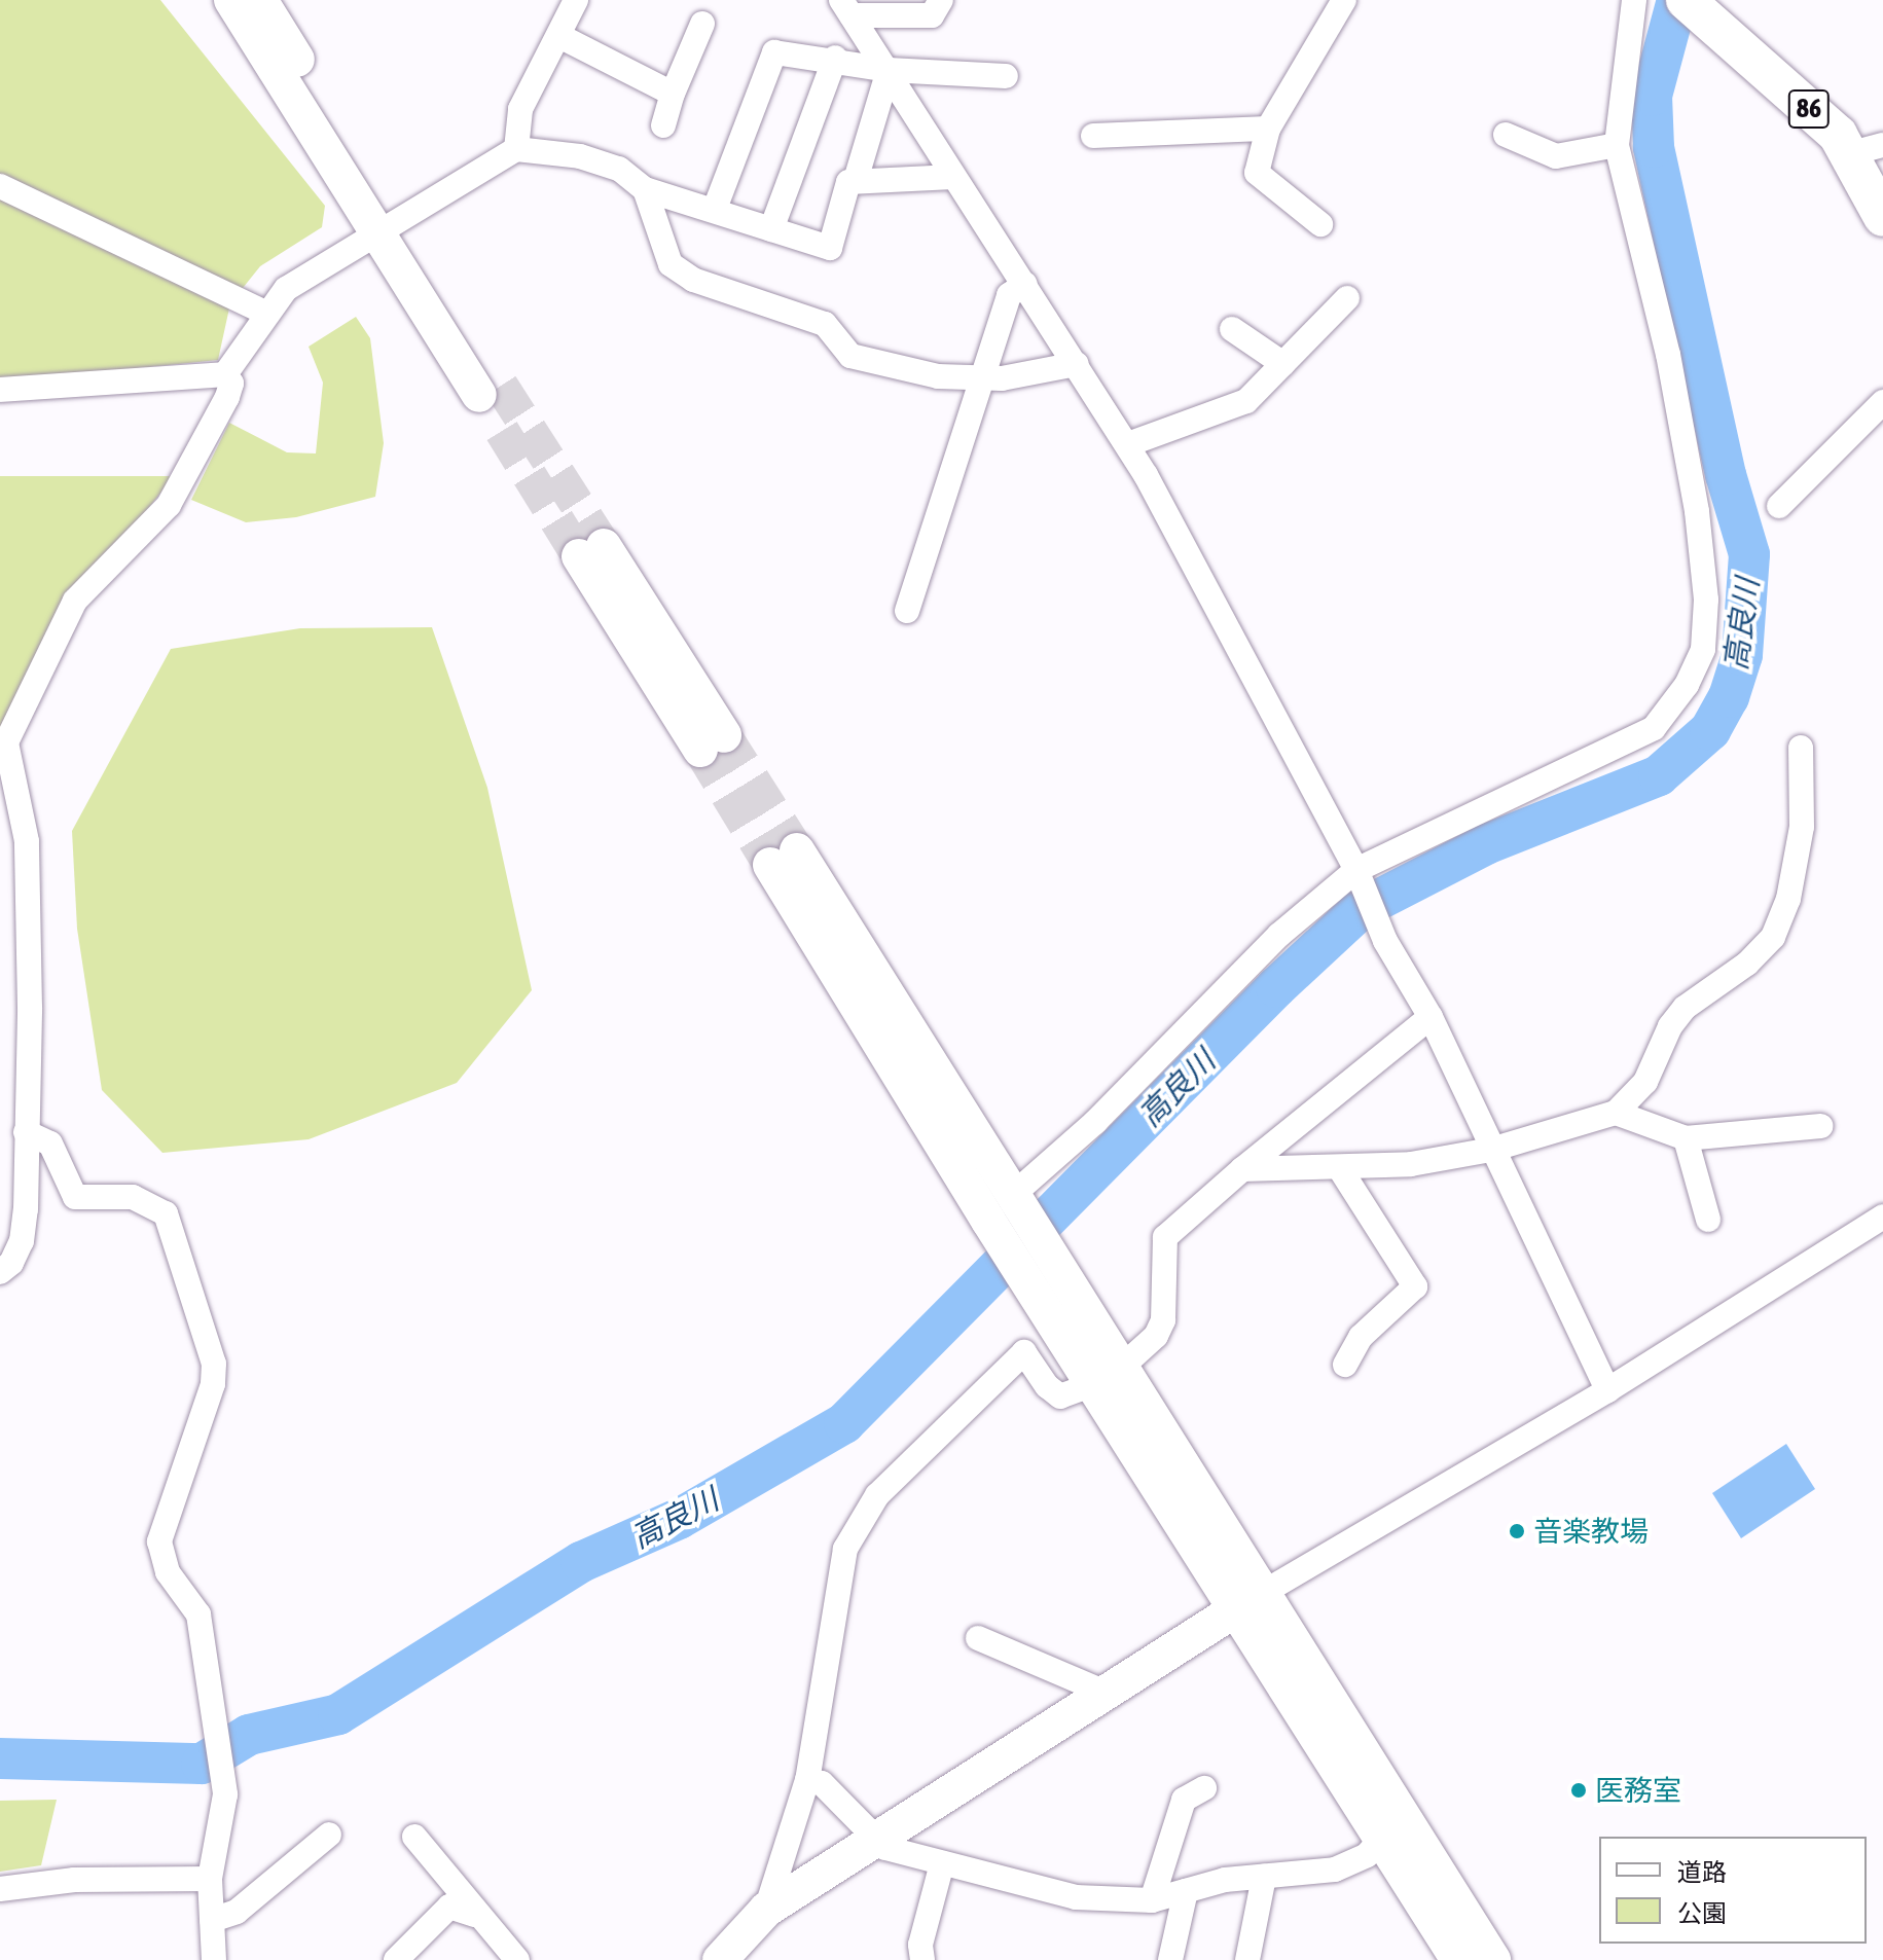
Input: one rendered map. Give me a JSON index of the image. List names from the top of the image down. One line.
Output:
{"streets":{"main road":["86"]},"water":["高良川"],"places":["音楽教場","医務室"],"legend":["道路","公園"]}
